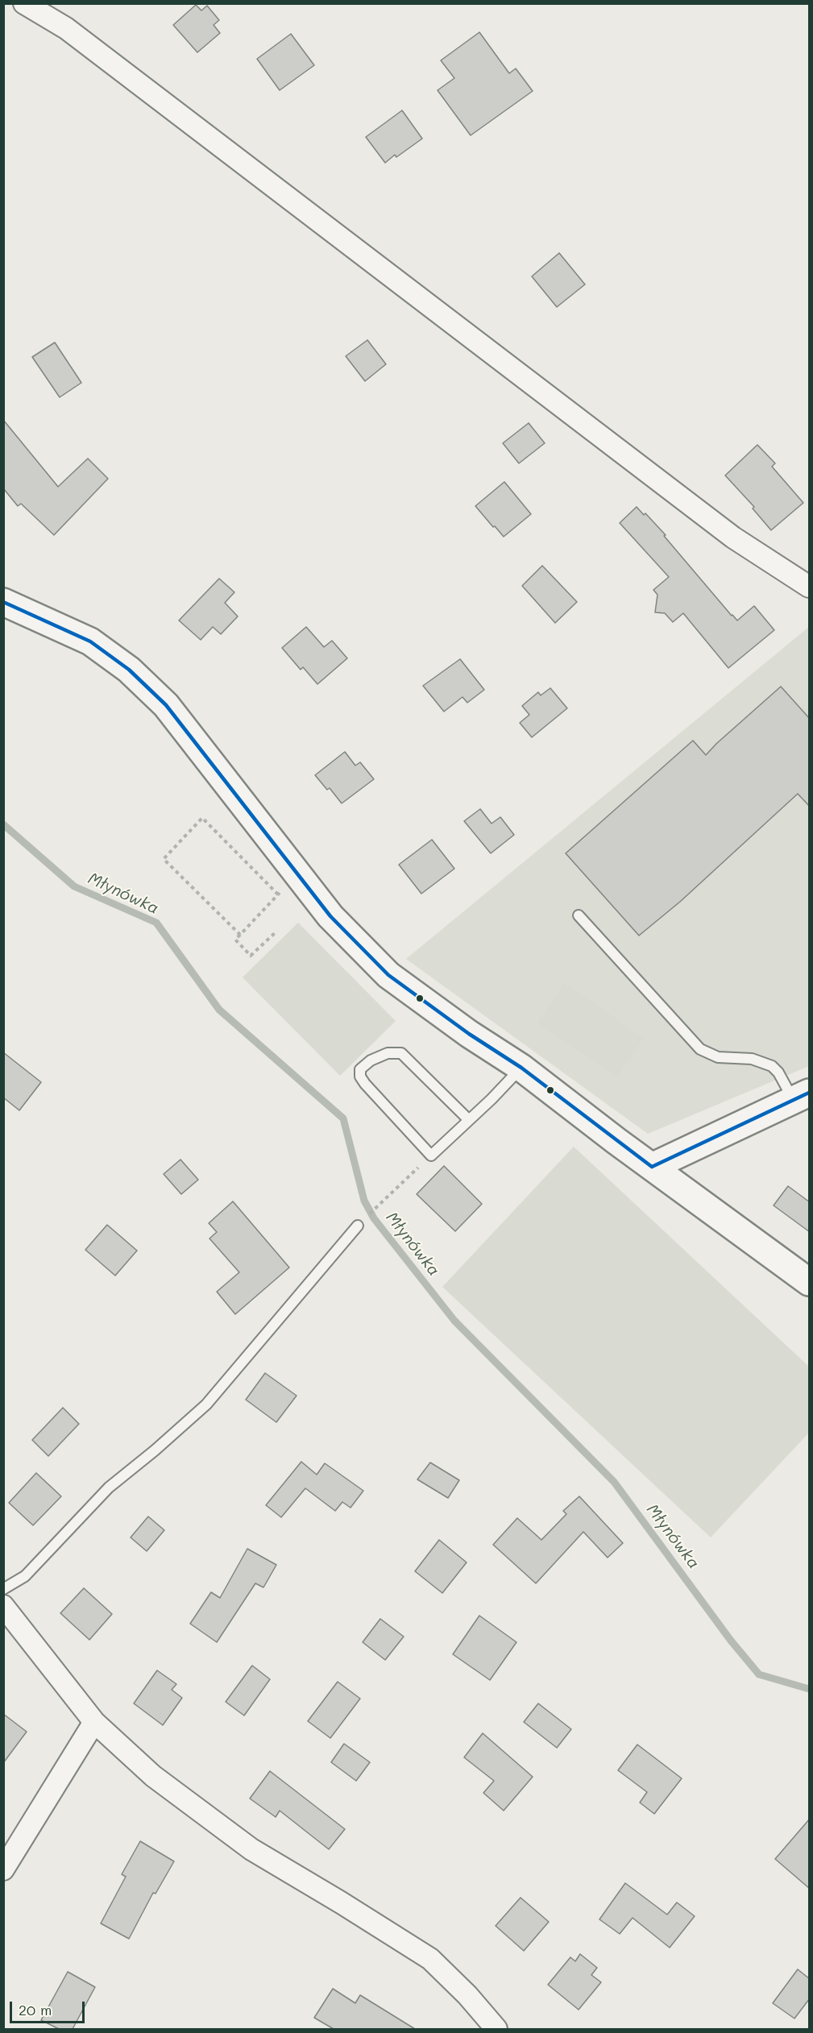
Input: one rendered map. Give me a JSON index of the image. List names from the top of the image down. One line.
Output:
{"water":["Młynówka"],"scale_bar":"20 m"}
